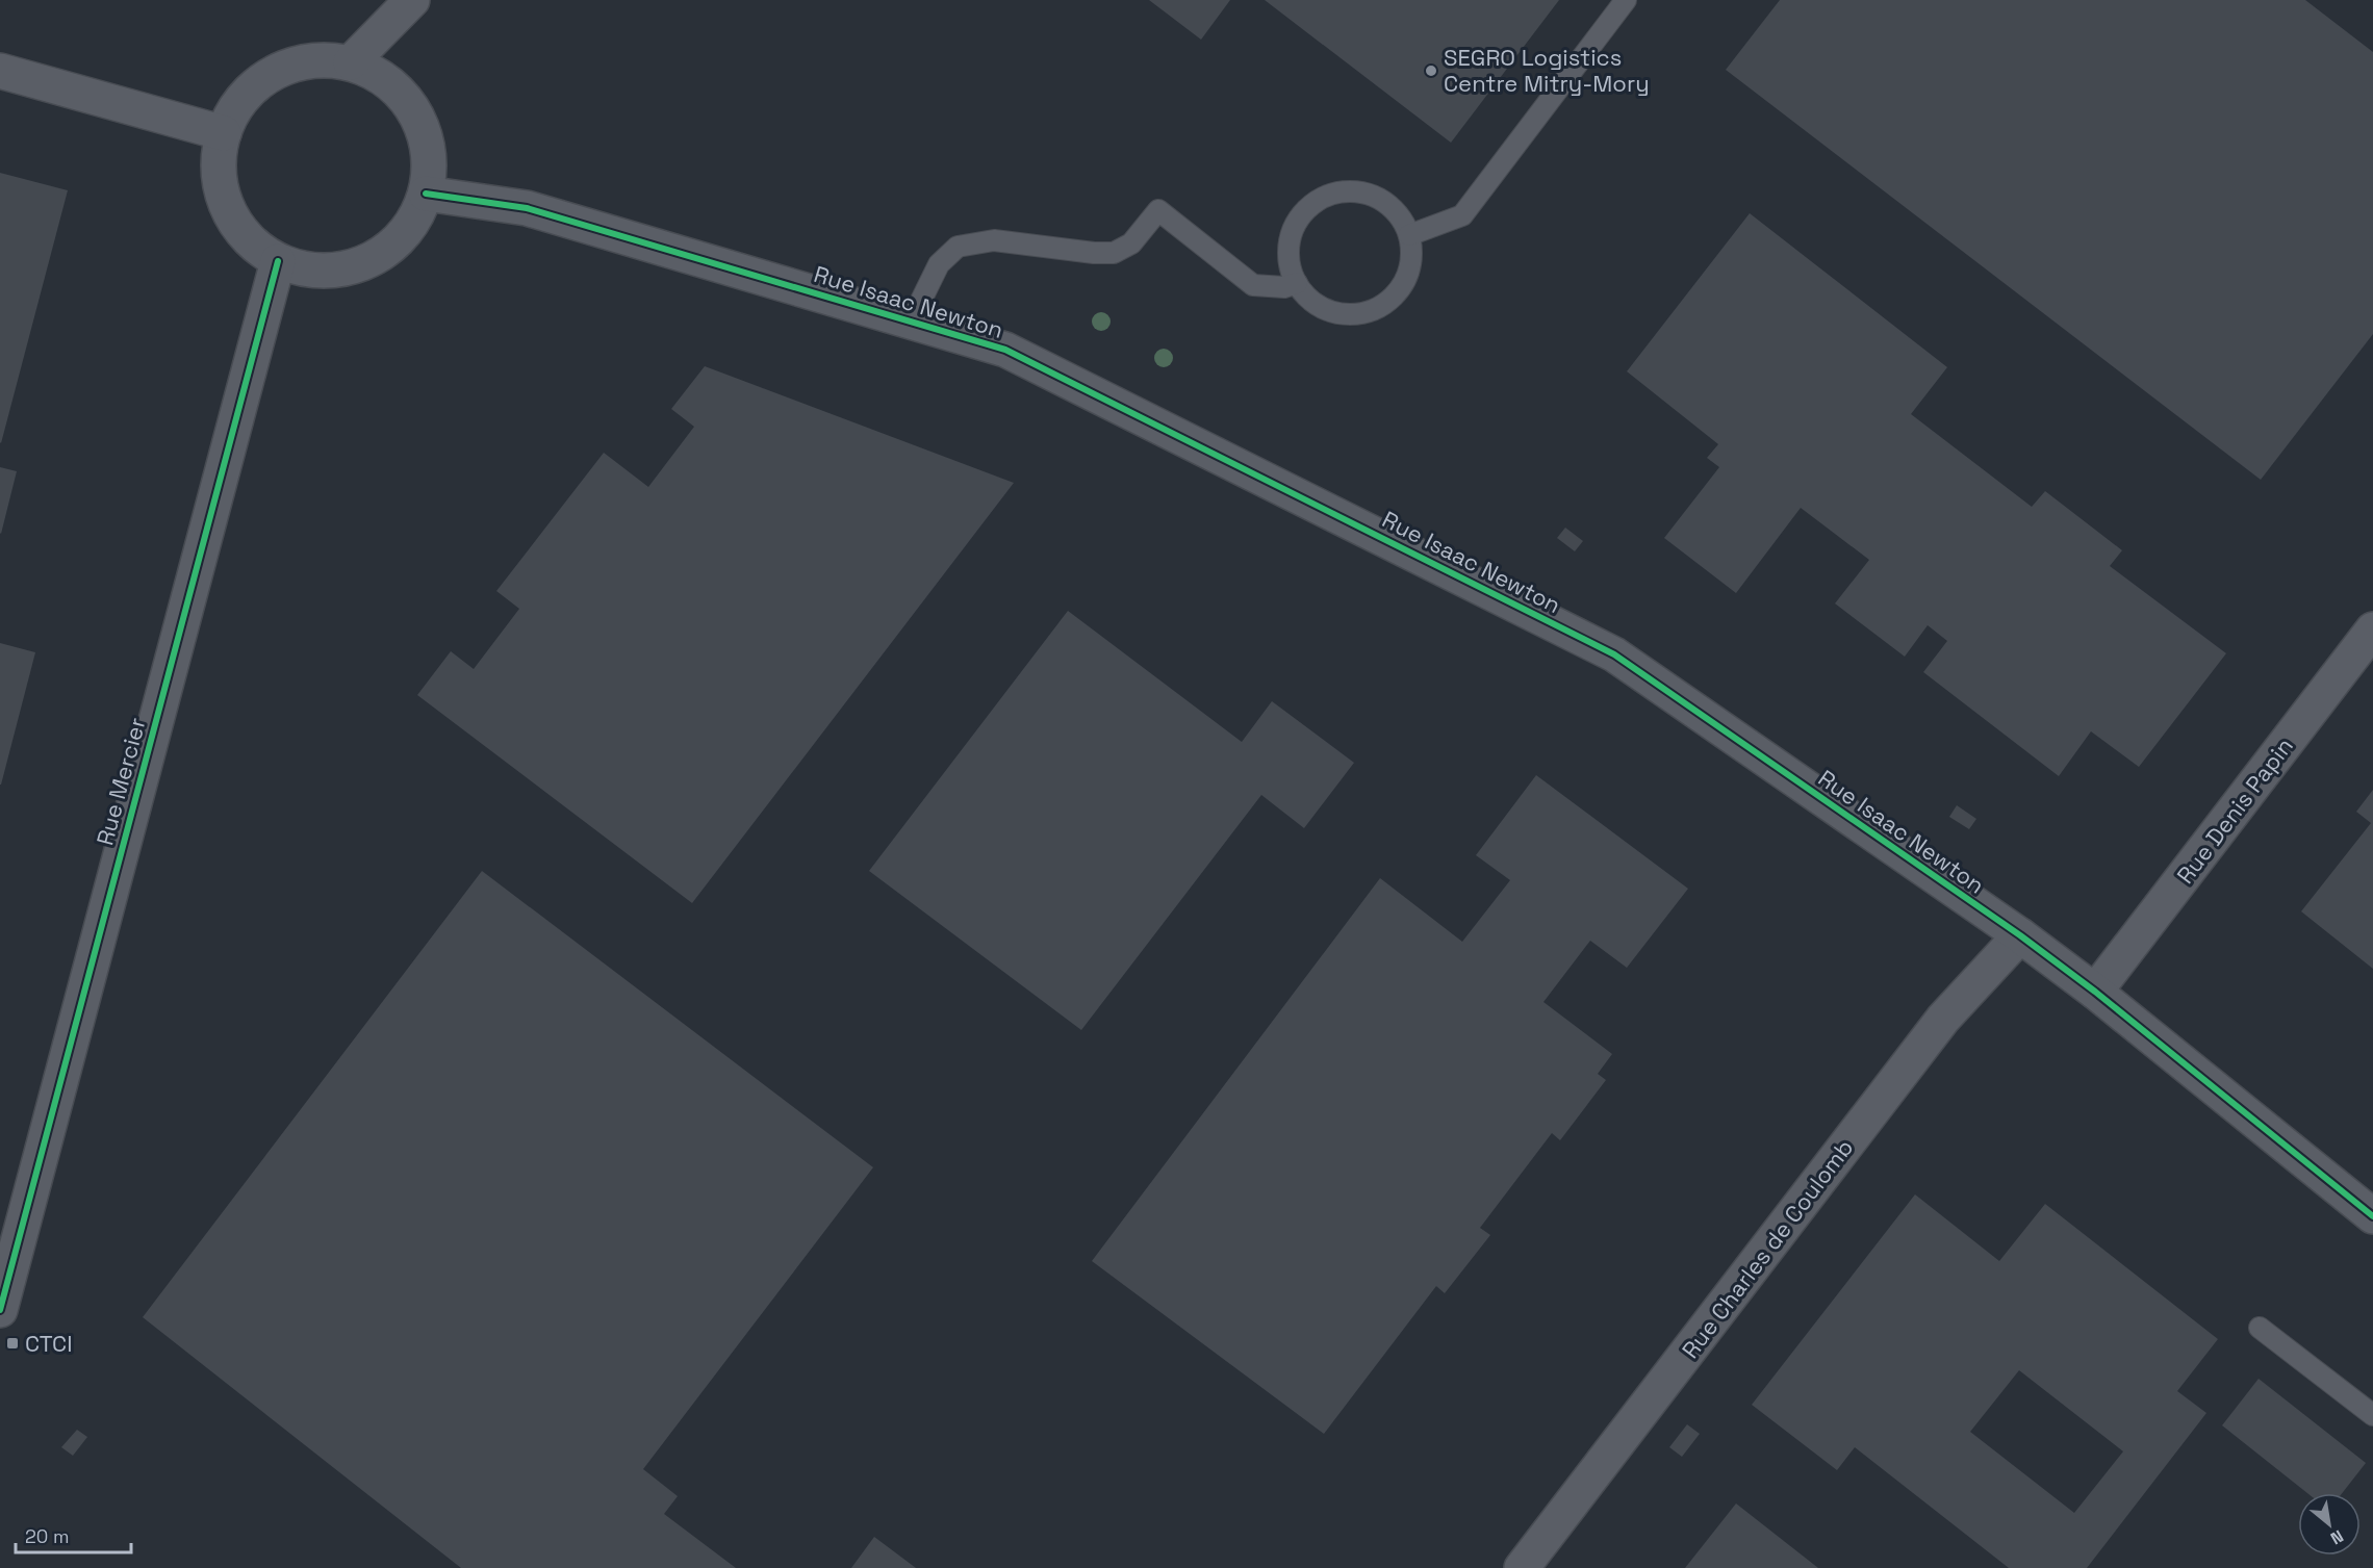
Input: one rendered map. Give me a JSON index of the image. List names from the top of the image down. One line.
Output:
{"streets":{"street":["Rue Isaac Newton","Rue Mercier","Rue Denis Papin","Rue Charles de Coulomb"]},"crossings":[["Rue Isaac Newton","Rue Mercier"],["Rue Isaac Newton","Rue Denis Papin"],["Rue Isaac Newton","Rue Charles de Coulomb"]],"places":{"other":["SEGRO Logistics Centre Mitry-Mory"],"transit":["CTCI"]},"scale_bar":"20 m","north":"bottom right"}
